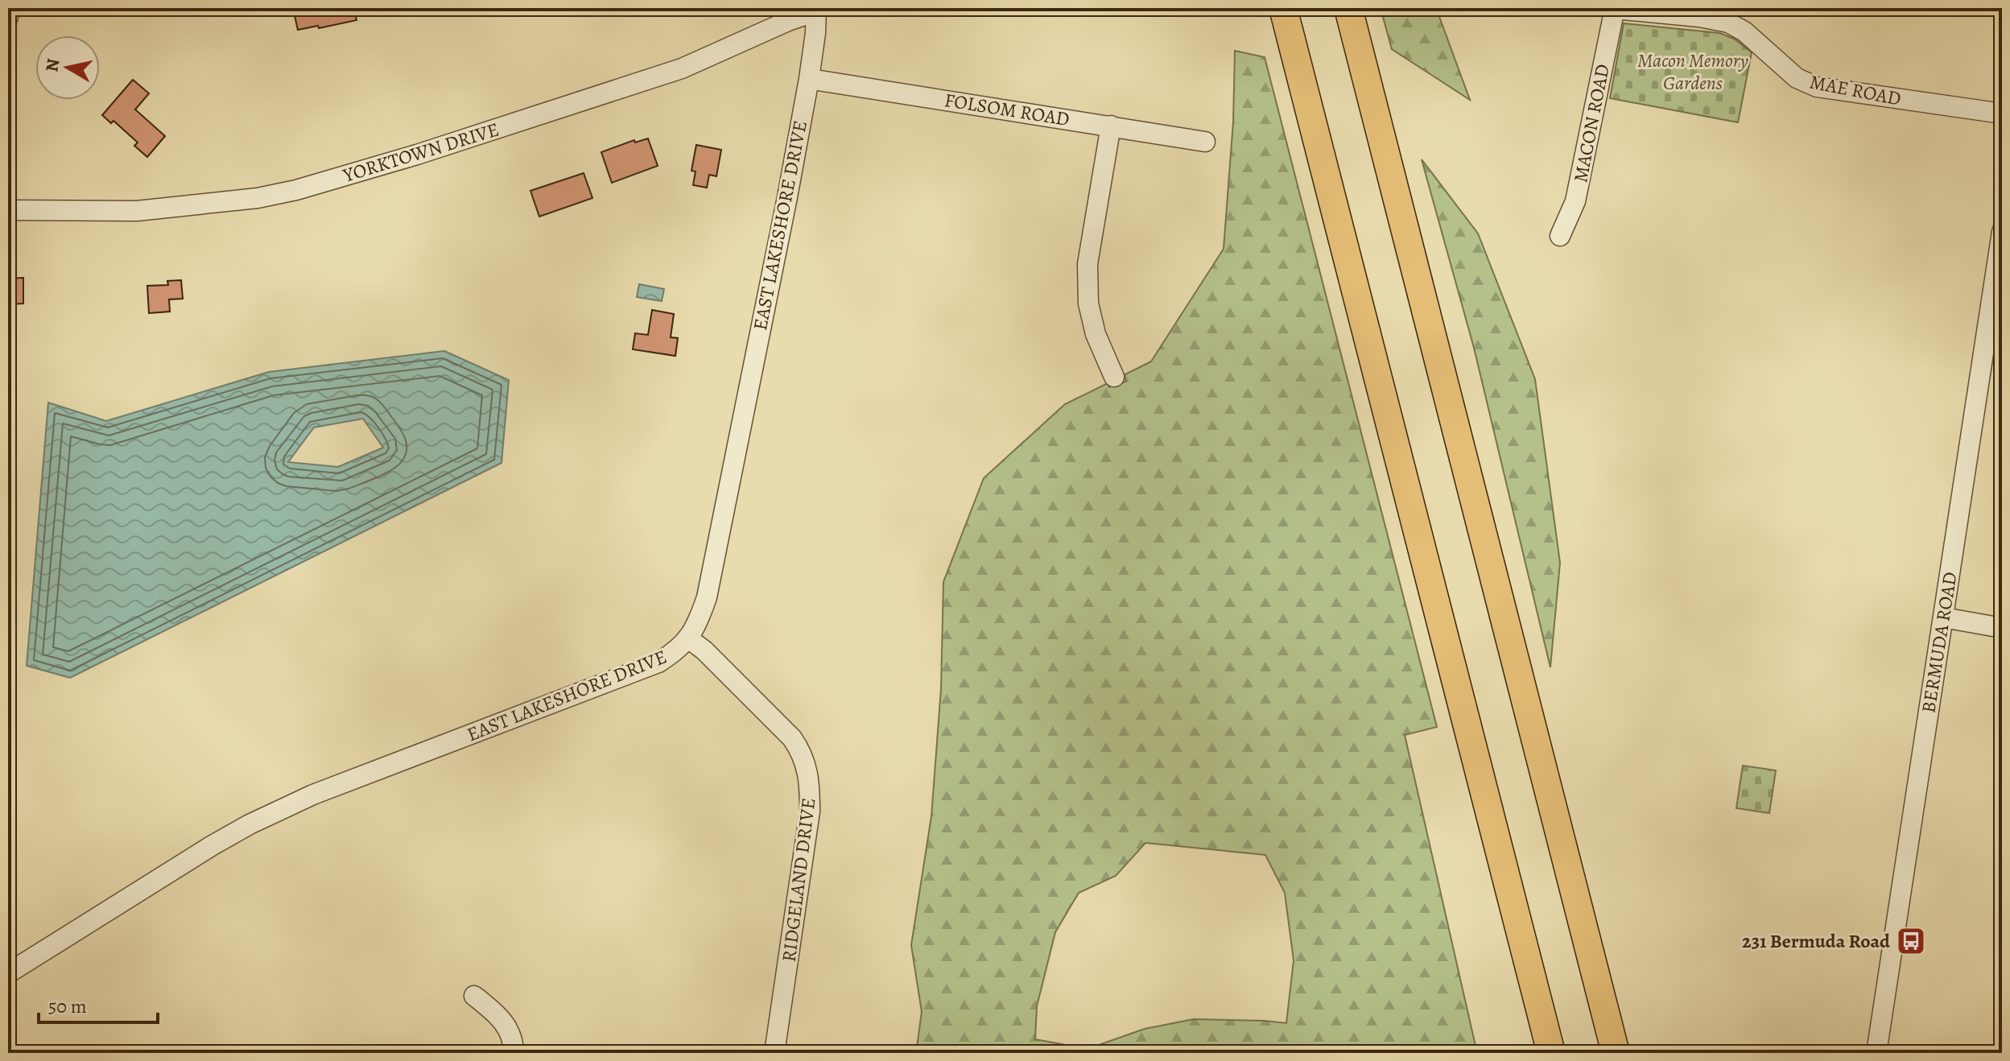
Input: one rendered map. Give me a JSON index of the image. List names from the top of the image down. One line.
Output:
{"streets":{"street":["MAE ROAD","FOLSOM ROAD","MACON ROAD","YORKTOWN DRIVE","EAST LAKESHORE DRIVE","BERMUDA ROAD","RIDGELAND DRIVE"]},"crossings":[["MAE ROAD","MACON ROAD"],["FOLSOM ROAD","EAST LAKESHORE DRIVE"],["YORKTOWN DRIVE","EAST LAKESHORE DRIVE"],["EAST LAKESHORE DRIVE","RIDGELAND DRIVE"]],"parks":["Macon Memory Gardens"],"places":{"bus stop":["231 Bermuda Road"]},"scale_bar":"50 m","north":"left"}
